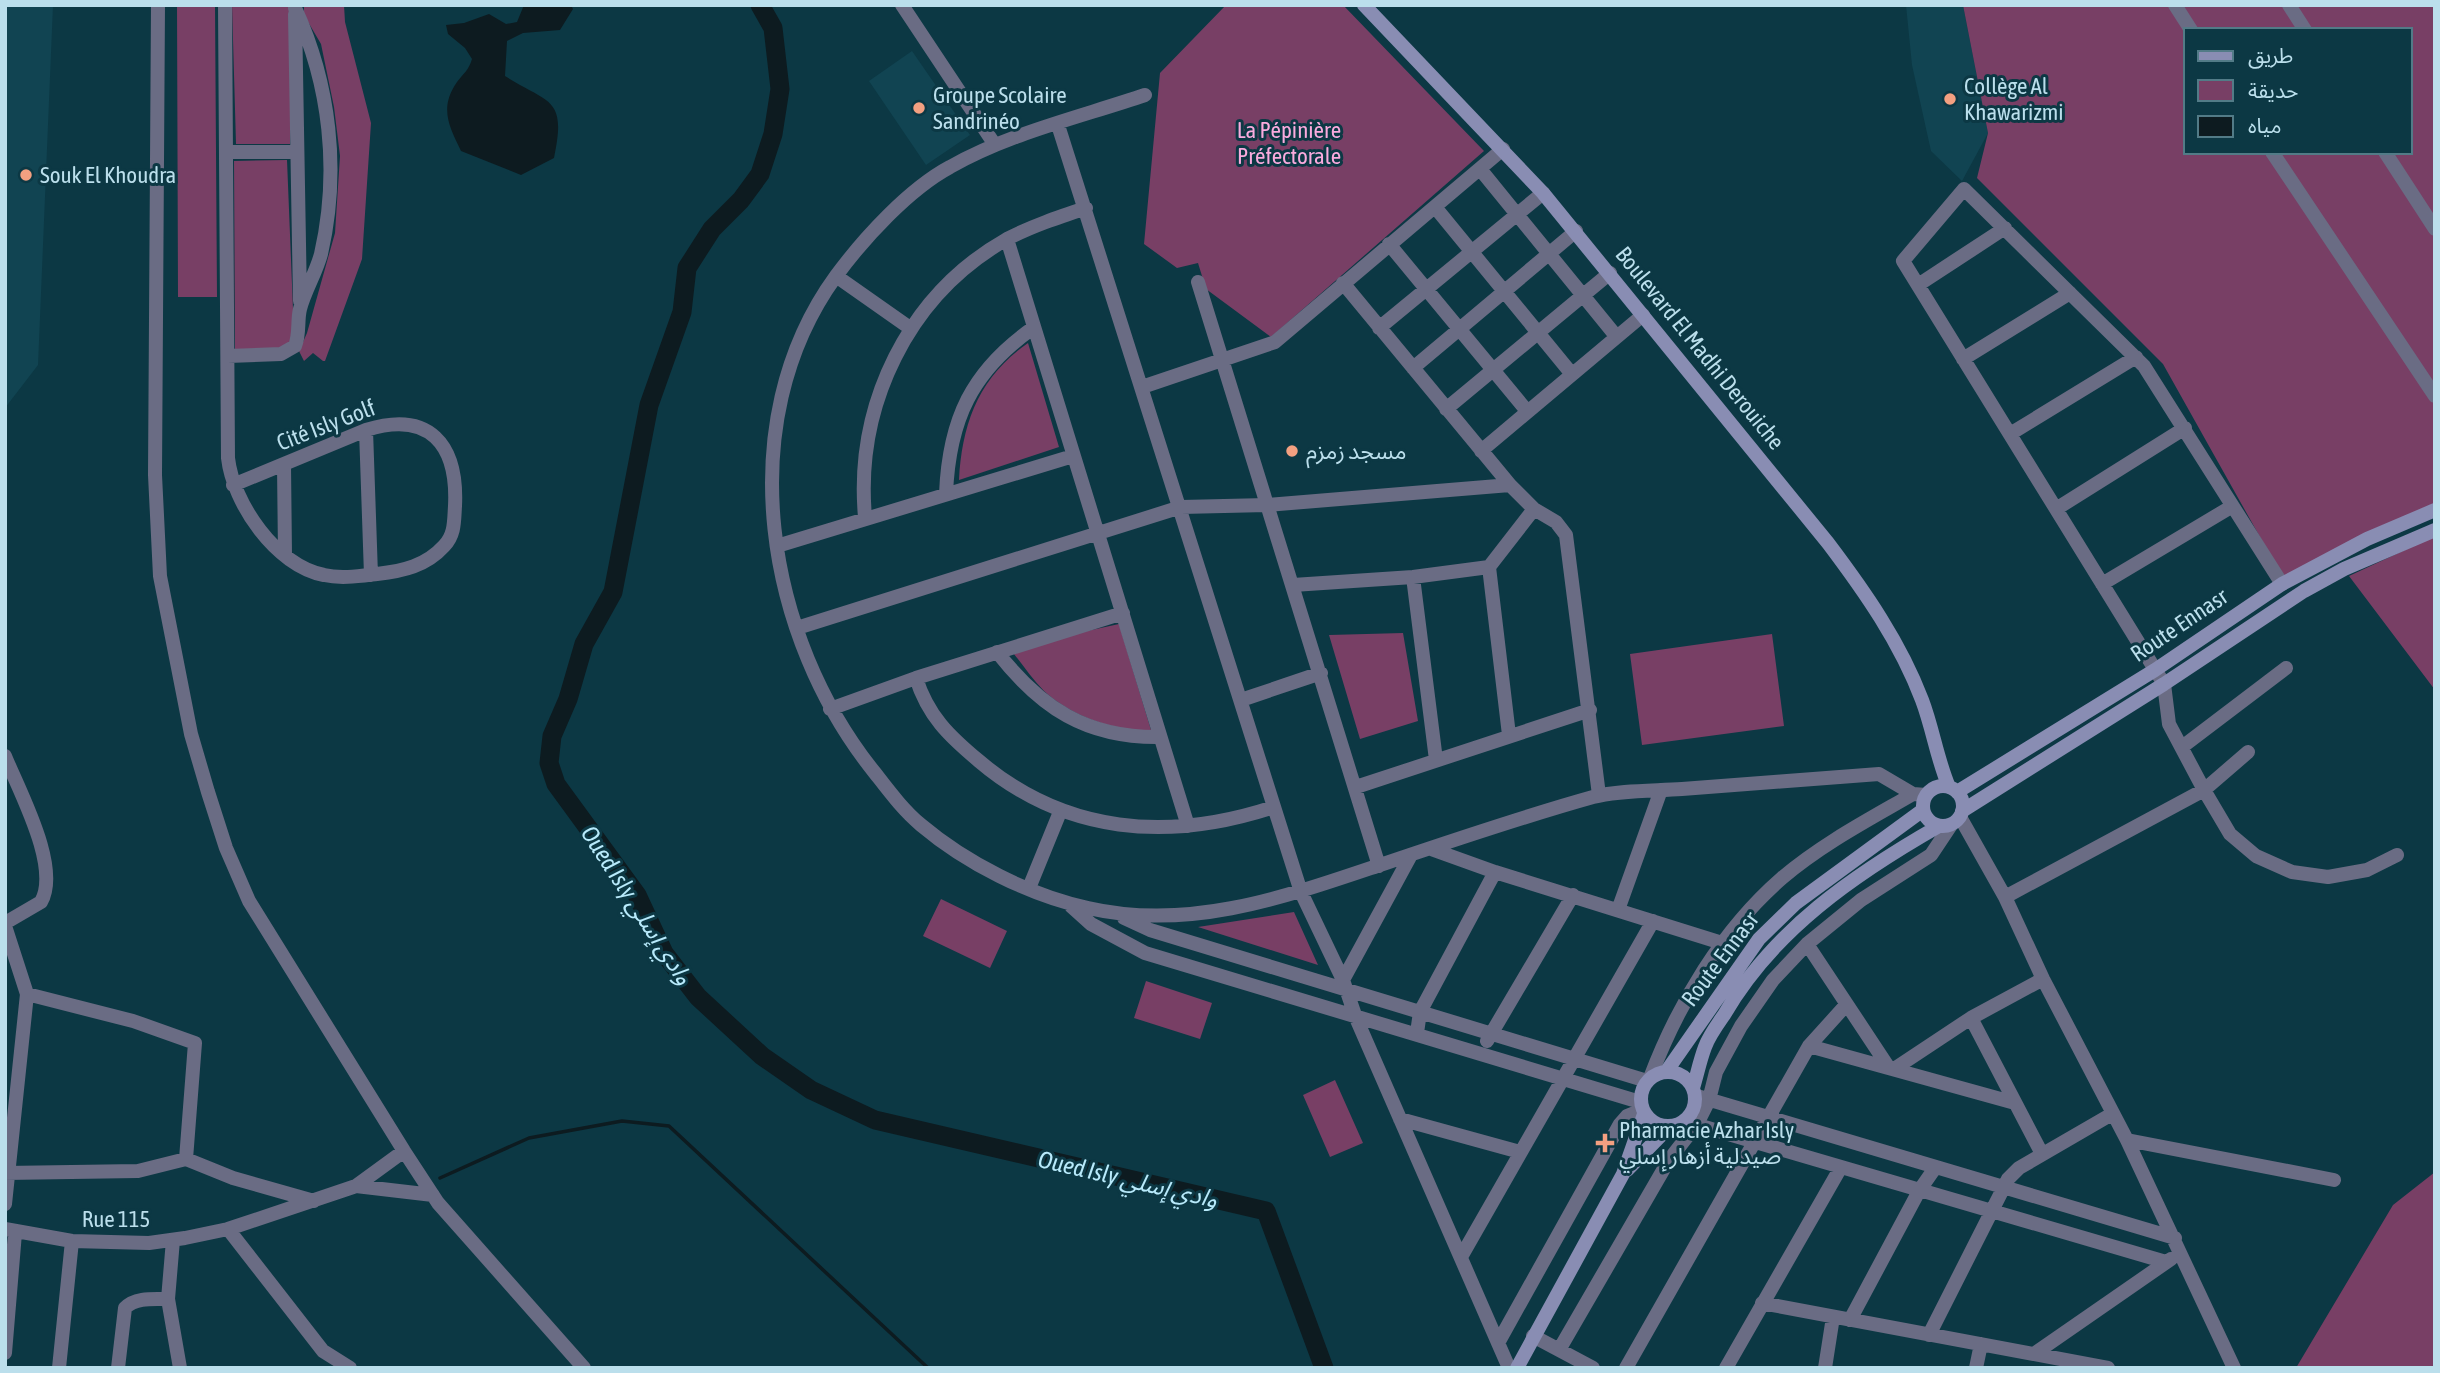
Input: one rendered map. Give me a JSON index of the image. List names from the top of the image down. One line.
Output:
{"streets":{"main road":["Boulevard El Madhi Derouiche","Route Ennasr"],"street":["Cité Isly Golf","Rue 115"]},"crossings":[["Boulevard El Madhi Derouiche","Route Ennasr"]],"water":["Oued Isly وادي إسلي"],"parks":["La Pépinière Préfectorale"],"places":{"other":["Collège Al Khawarizmi","Groupe Scolaire Sandrinéo","Souk El Khoudra","مسجد زمزم"],"health":["Pharmacie Azhar Isly صيدلية أزهار إسلي"]},"legend":["طريق","حديقة","مياه"]}
